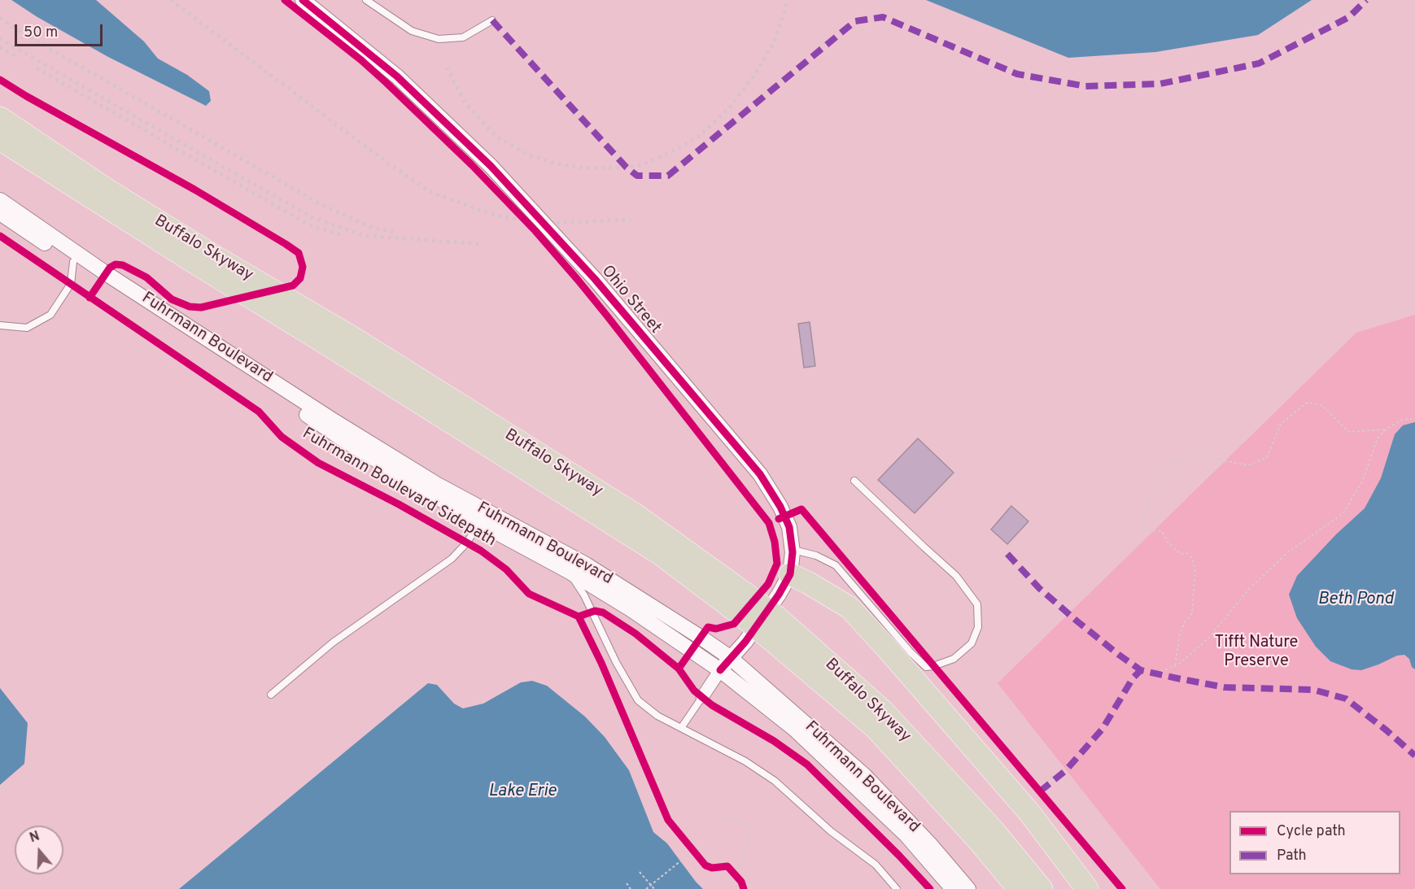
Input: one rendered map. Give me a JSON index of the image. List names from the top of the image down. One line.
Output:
{"streets":{"highway":["Buffalo Skyway"],"street":["Ohio Street","Fuhrmann Boulevard"],"cycle path":["Fuhrmann Boulevard Sidepath"]},"crossings":[["Ohio Street","Fuhrmann Boulevard"]],"water":["Beth Pond","Lake Erie"],"parks":["Tifft Nature Preserve"],"legend":["Cycle path","Path"],"scale_bar":"50 m","north":"top"}
